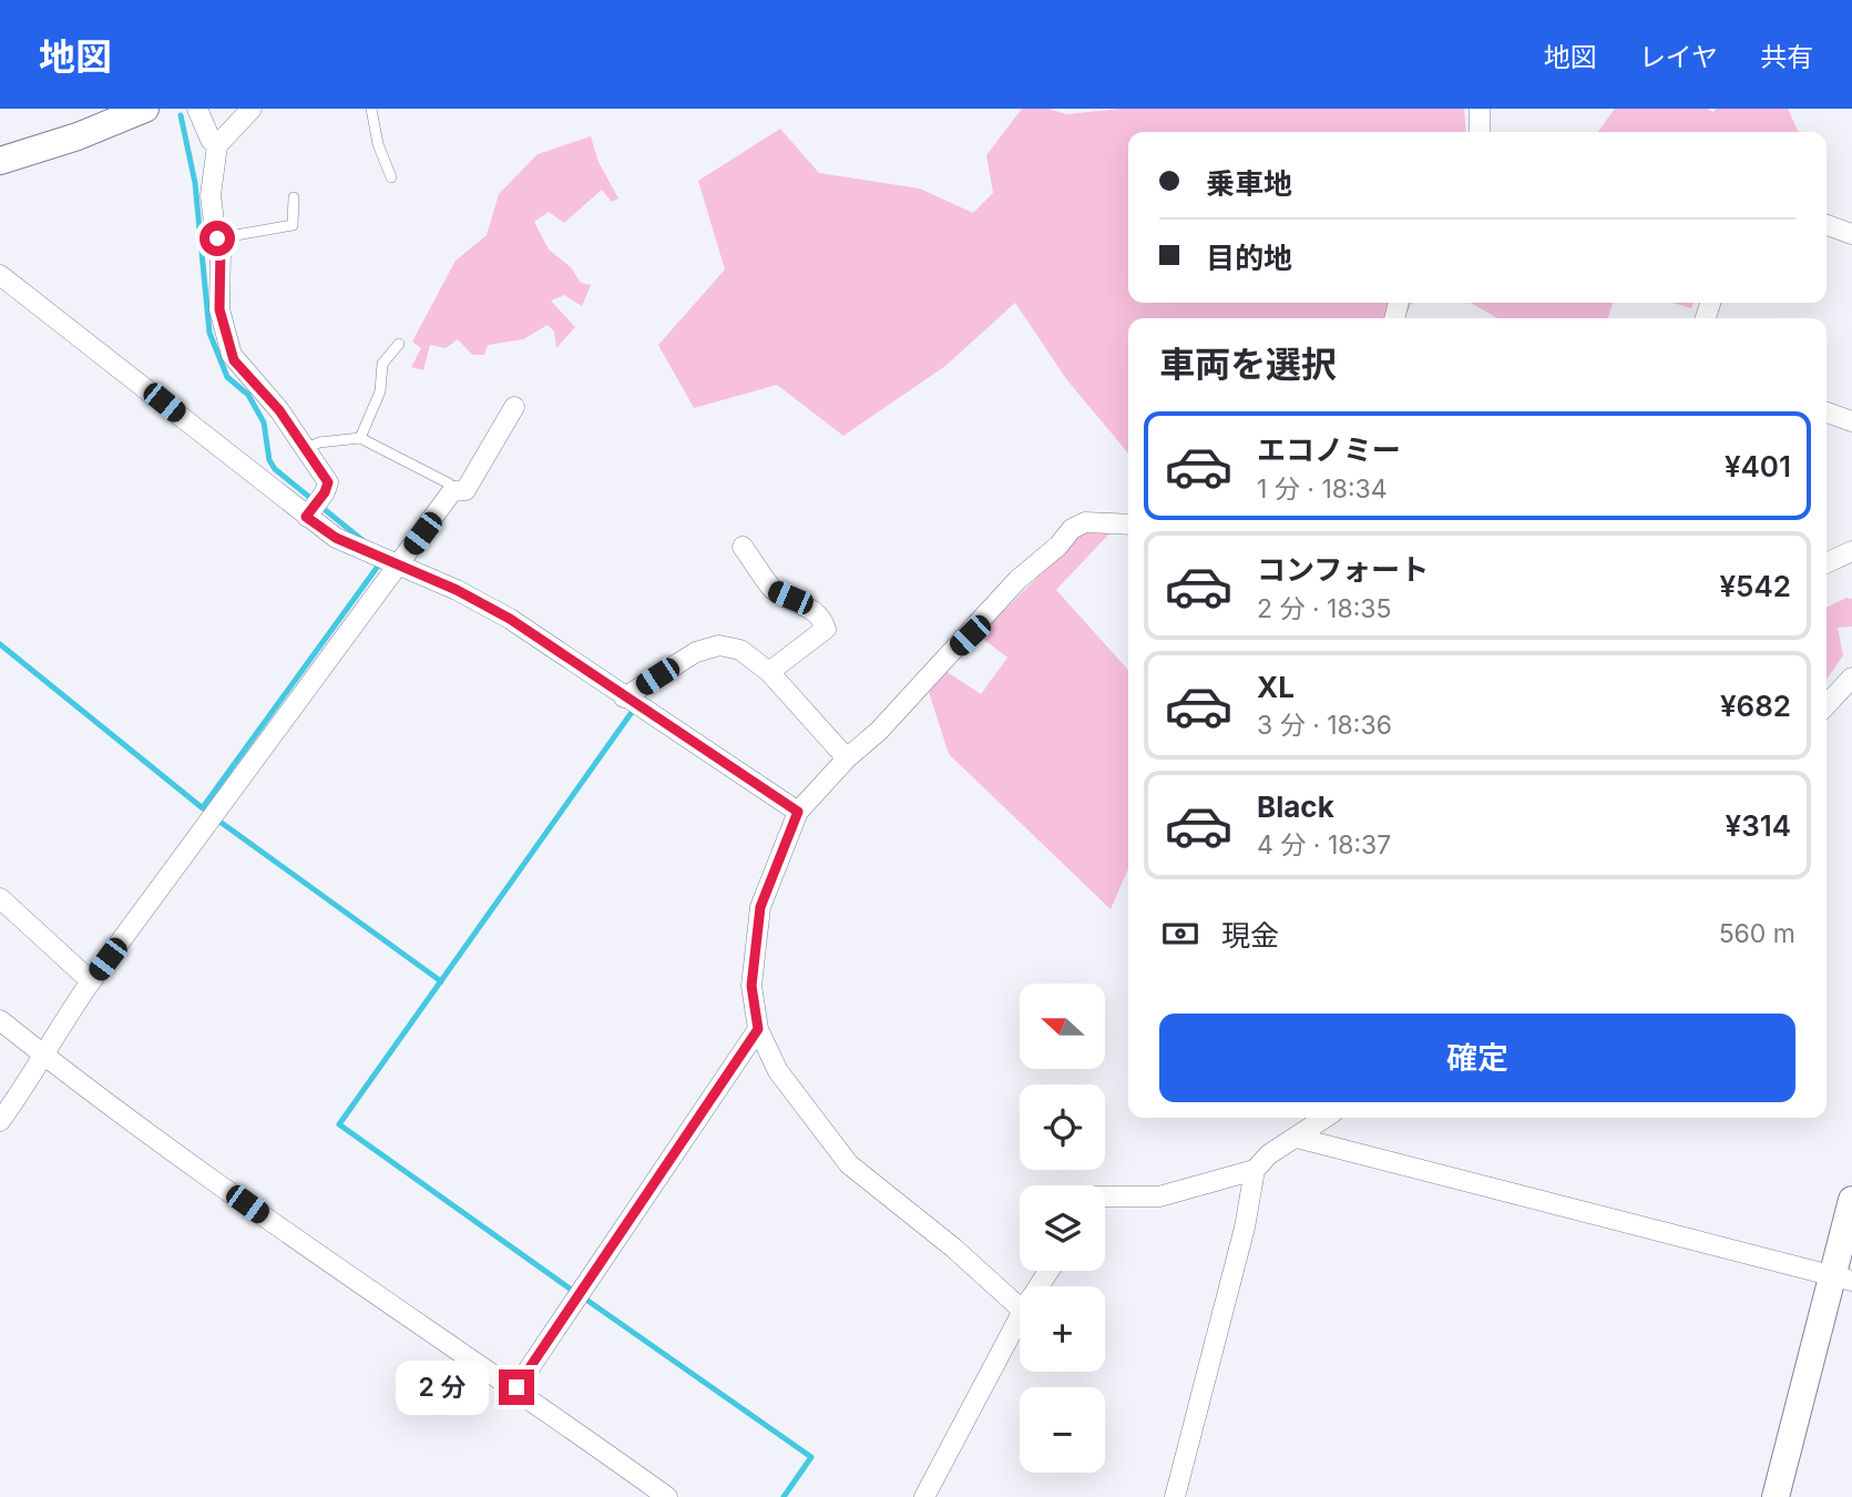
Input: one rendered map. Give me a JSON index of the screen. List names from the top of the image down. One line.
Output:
{"north":"left","page":{"header":"地図","nav":["地図","レイヤ","共有"],"banner":["乗車地","目的地"],"heading":"車両を選択","list":[{"name":"エコノミー","note":"1 分 · 18:34","value":"¥401"},{"name":"コンフォート","note":"2 分 · 18:35","value":"¥542"},{"name":"XL","note":"3 分 · 18:36","value":"¥682"},{"name":"Black","note":"4 分 · 18:37","value":"¥314"}],"pay":["現金","560 m"],"map_buttons":["+","−"],"buttons":"確定","bubble":"2 分"}}
